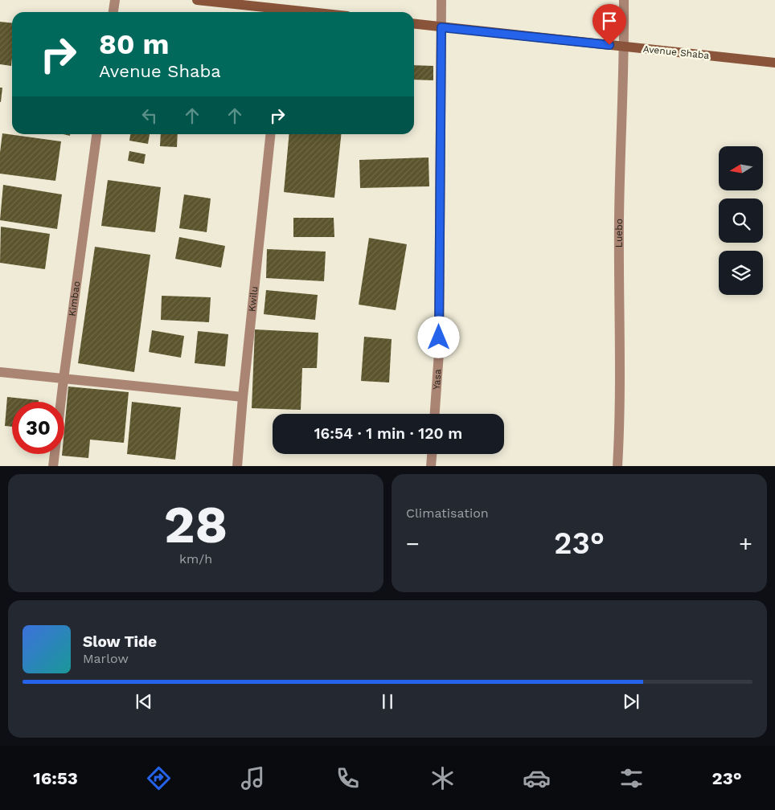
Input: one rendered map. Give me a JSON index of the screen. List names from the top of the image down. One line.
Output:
{"streets":{"street":["Avenue Shaba","Luebo","Kimbao","Kwilu","Yasa"]},"crossings":[["Avenue Shaba","Luebo"],["Avenue Shaba","Yasa"]],"north":"left","page":{"turn":["80 m","Avenue Shaba"],"limit":"30","trip":"16:54 · 1 min · 120 m","tile":[["28","km/h"],"Climatisation"],"heat":["−","23°","+"],"song":["Slow Tide","Marlow"],"tabs":["16:53","23°"]}}
